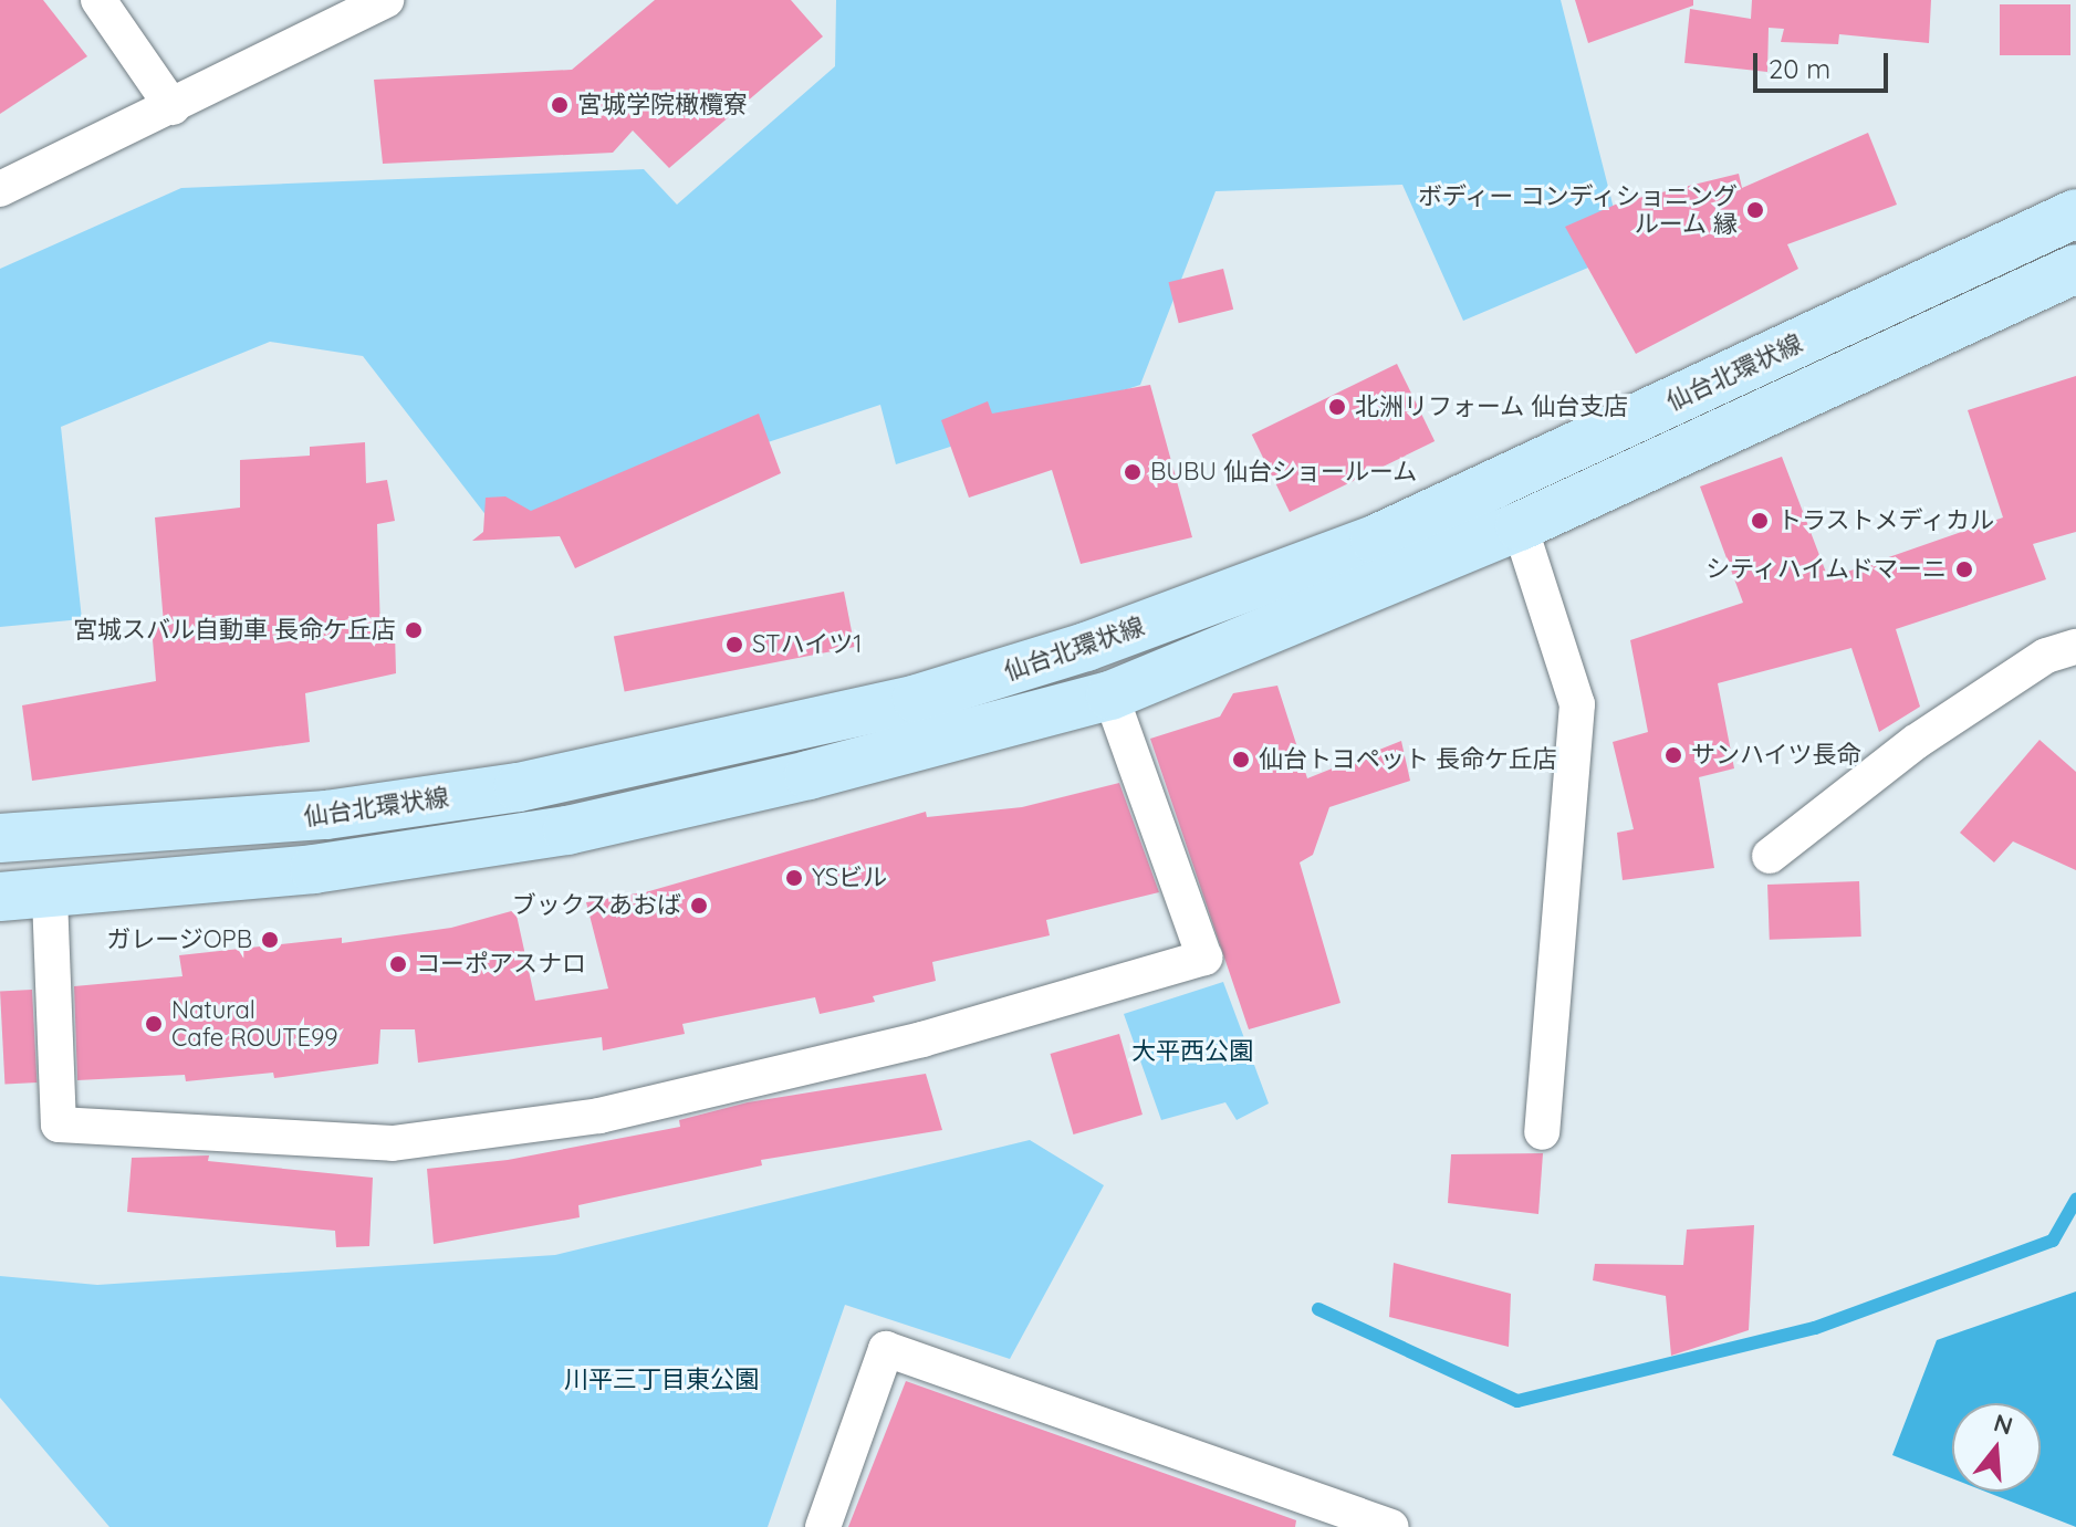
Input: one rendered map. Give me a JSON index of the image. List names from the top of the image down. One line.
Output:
{"streets":{"main road":["仙台北環状線"]},"parks":["大平西公園","川平三丁目東公園"],"places":["宮城学院橄欖寮","ボディー コンディショニング ルーム 縁","北洲リフォーム 仙台支店","BUBU 仙台ショールーム","トラストメディカル","シティハイムドマーニ","宮城スバル自動車 長命ケ丘店","STハイツ1","サンハイツ長命","仙台トヨペット 長命ケ丘店","YSビル","ブックスあおば","ガレージOPB","コーポアスナロ","Natural Cafe ROUTE99"],"scale_bar":"20 m","north":"top"}
